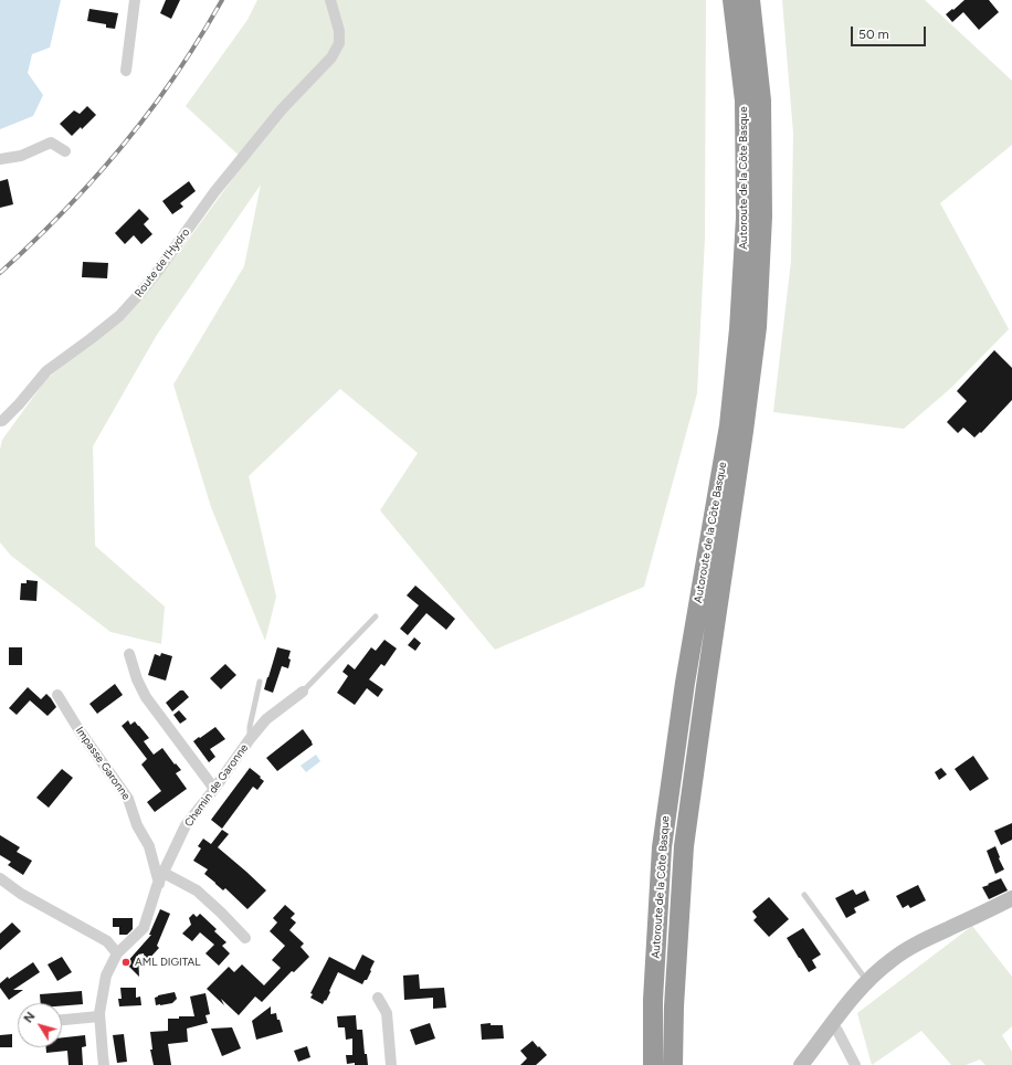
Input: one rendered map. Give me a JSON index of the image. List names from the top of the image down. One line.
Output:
{"streets":{"highway":["Autoroute de la Côte Basque"],"street":["Route de l'Hydro","Impasse Garonne","Chemin de Garonne"]},"crossings":[["Impasse Garonne","Chemin de Garonne"]],"places":["AML DIGITAL"],"scale_bar":"50 m","north":"top left"}
